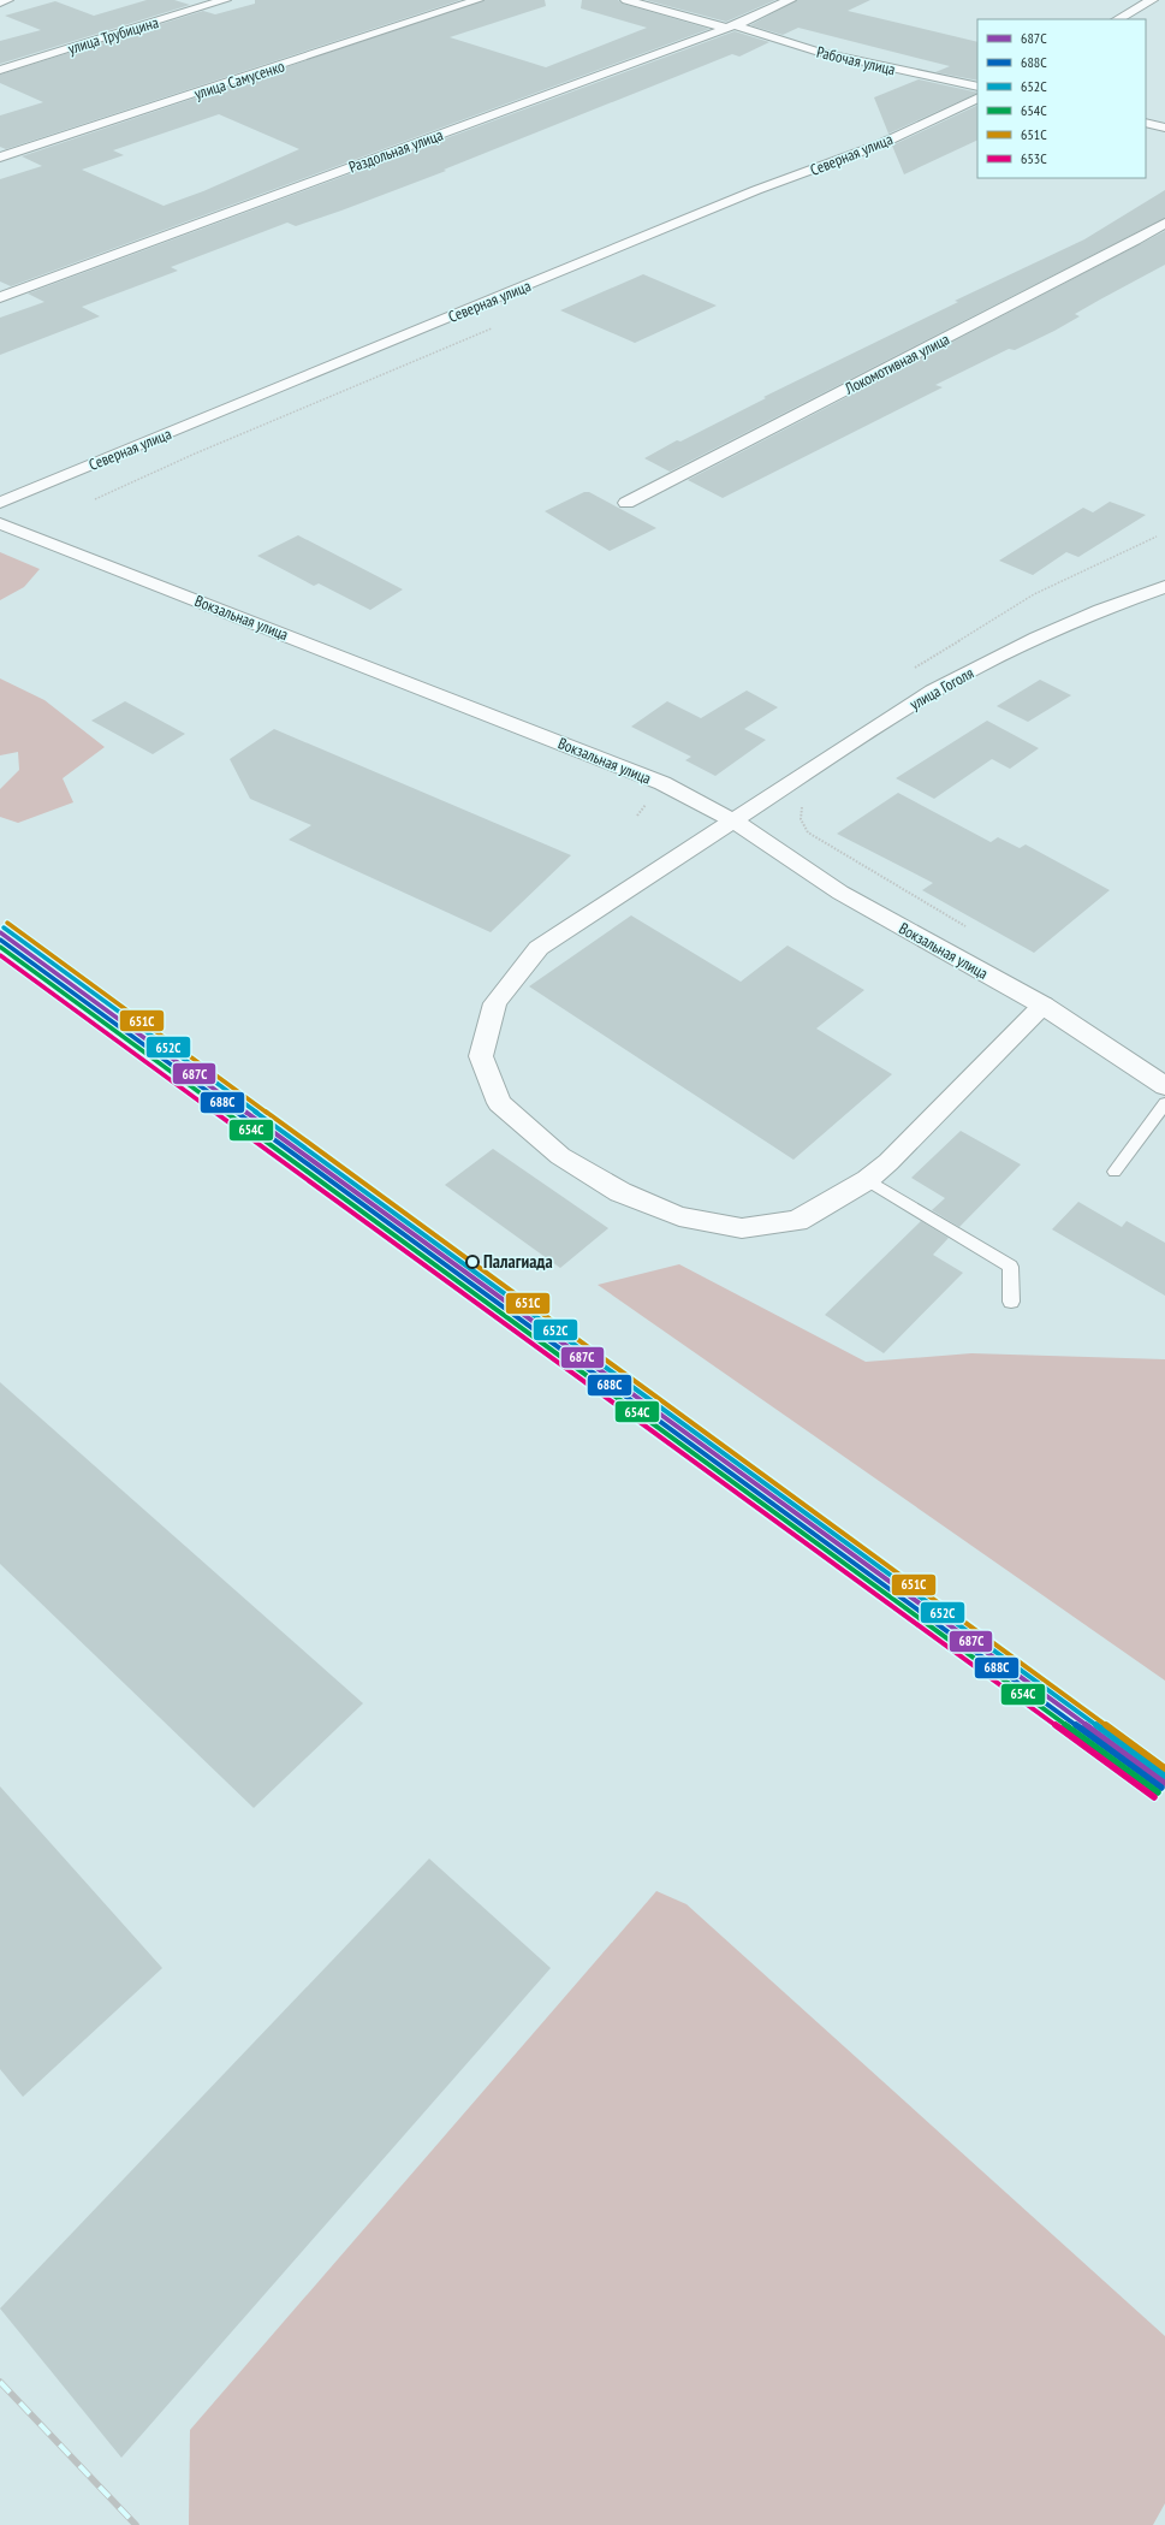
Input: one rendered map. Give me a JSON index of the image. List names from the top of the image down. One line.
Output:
{"streets":{"street":["улица Трубицина","Рабочая улица","улица Самусенко","Раздольная улица","Северная улица","Локомотивная улица","Вокзальная улица","улица Гоголя"]},"crossings":[["Рабочая улица","Раздольная улица"],["Вокзальная улица","улица Гоголя"]],"places":["Палагиада"],"lines":["transit line 651С","transit line 652С","transit line 687С","transit line 688С","transit line 654С","transit line 653С"],"legend":["687С","688С","652С","654С","651С","653С"]}
